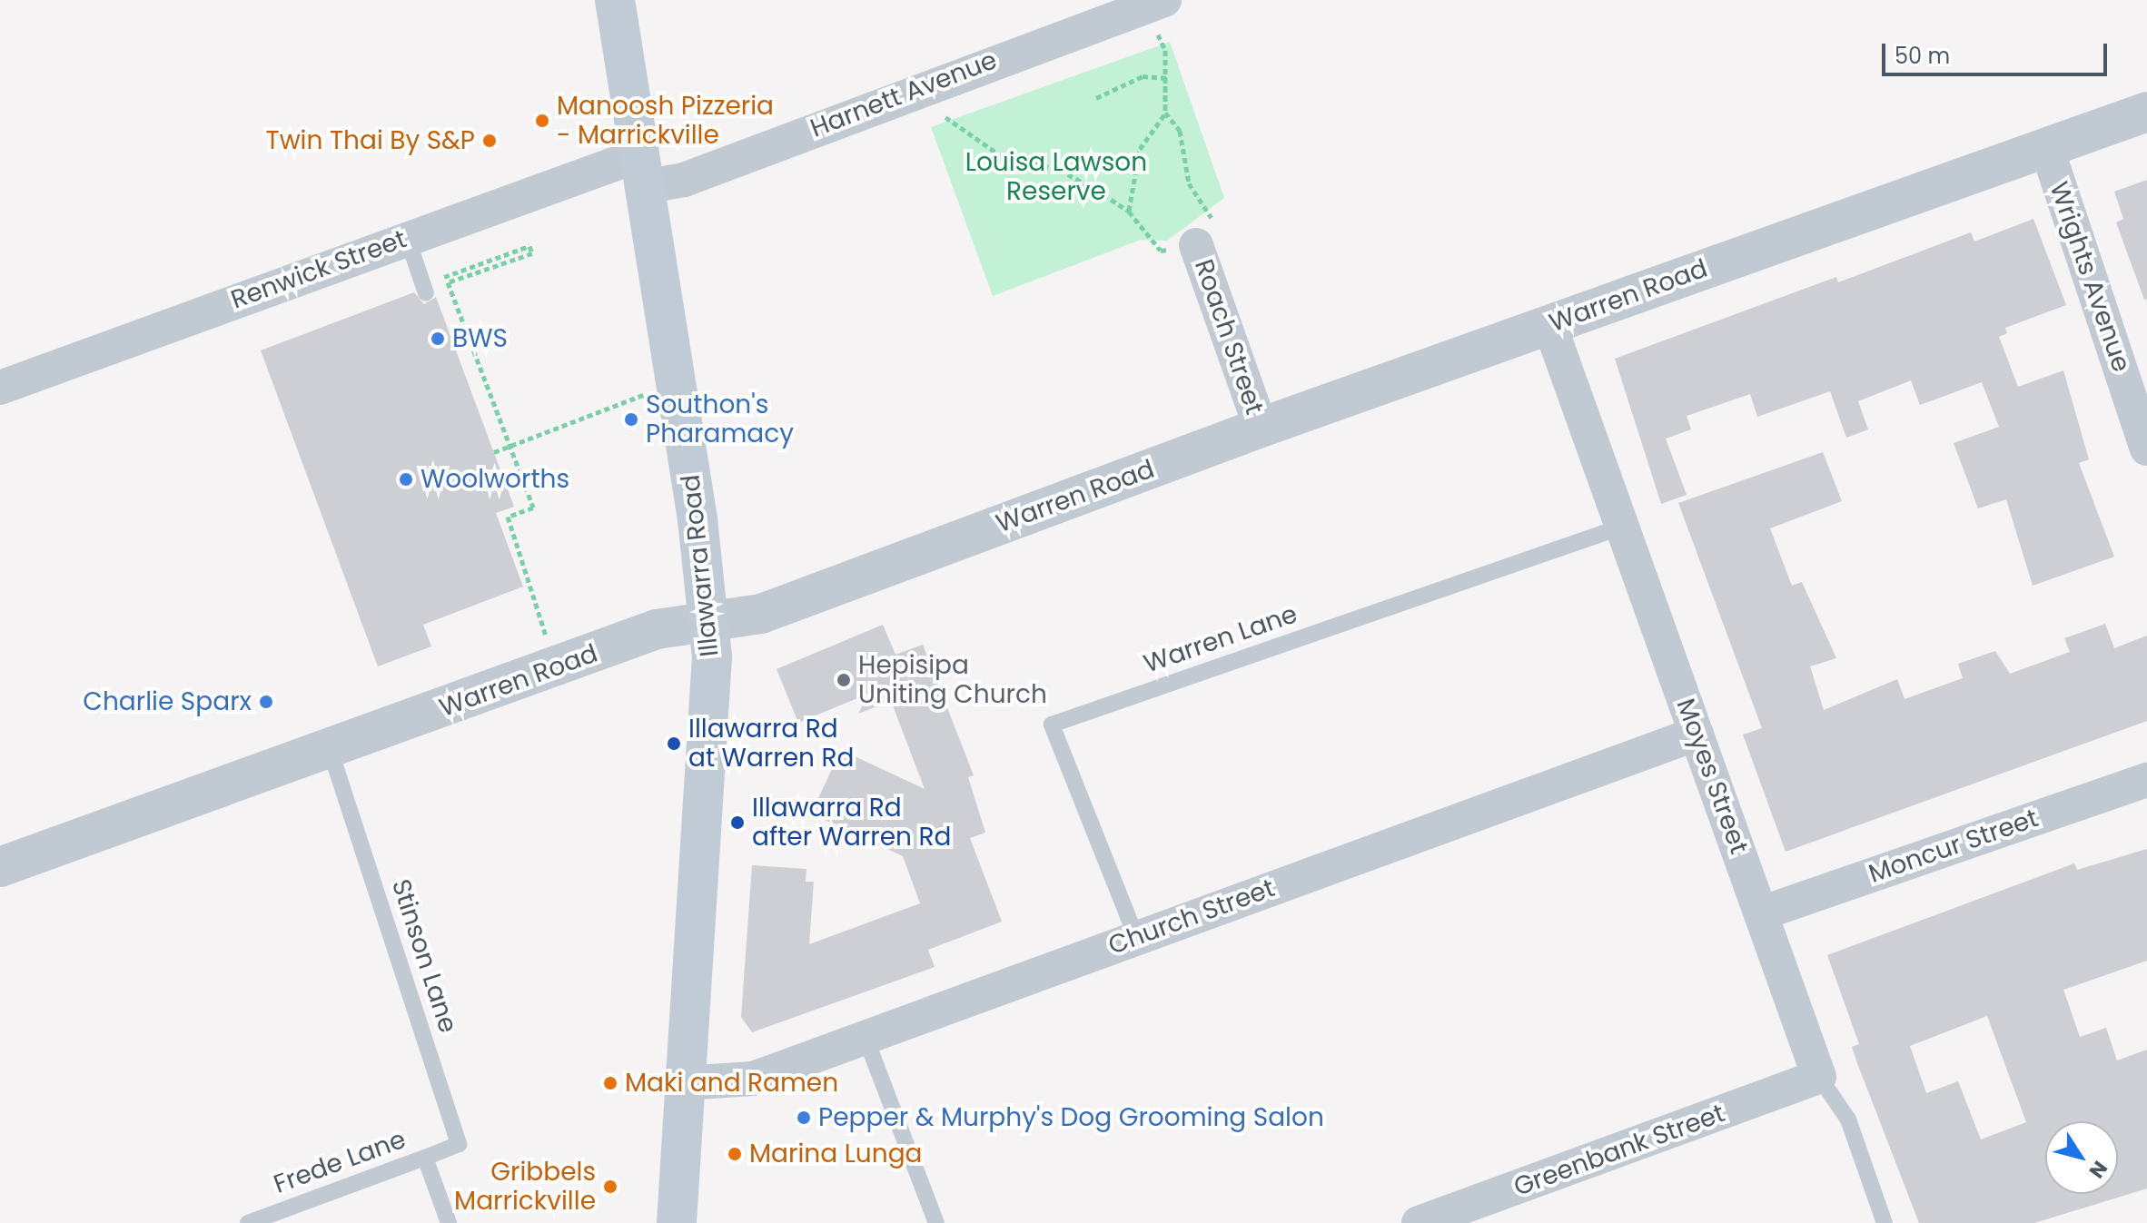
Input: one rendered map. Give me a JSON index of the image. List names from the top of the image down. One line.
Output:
{"streets":{"main road":["Illawarra Road"],"street":["Harnett Avenue","Renwick Street","Wrights Avenue","Warren Road","Roach Street","Moyes Street","Moncur Street","Church Street","Greenbank Street"],"lane":["Warren Lane","Stinson Lane","Frede Lane"]},"crossings":[["Harnett Avenue","Renwick Street"],["Harnett Avenue","Illawarra Road"],["Renwick Street","Illawarra Road"],["Wrights Avenue","Warren Road"],["Warren Road","Roach Street"],["Warren Road","Illawarra Road"],["Warren Road","Moyes Street"],["Warren Road","Stinson Lane"],["Illawarra Road","Church Street"],["Warren Lane","Moyes Street"],["Warren Lane","Church Street"],["Moyes Street","Moncur Street"],["Moyes Street","Church Street"],["Moyes Street","Greenbank Street"],["Stinson Lane","Frede Lane"]],"parks":["Louisa Lawson Reserve"],"places":["Manoosh Pizzeria - Marrickville","Twin Thai By S&P","BWS","Southon's Pharamacy","Woolworths","Hepisipa Uniting Church","Charlie Sparx","Illawarra Rd at Warren Rd","Illawarra Rd after Warren Rd","Maki and Ramen","Pepper & Murphy's Dog Grooming Salon","Marina Lunga","Gribbels Marrickville"],"scale_bar":"50 m","north":"bottom right"}
